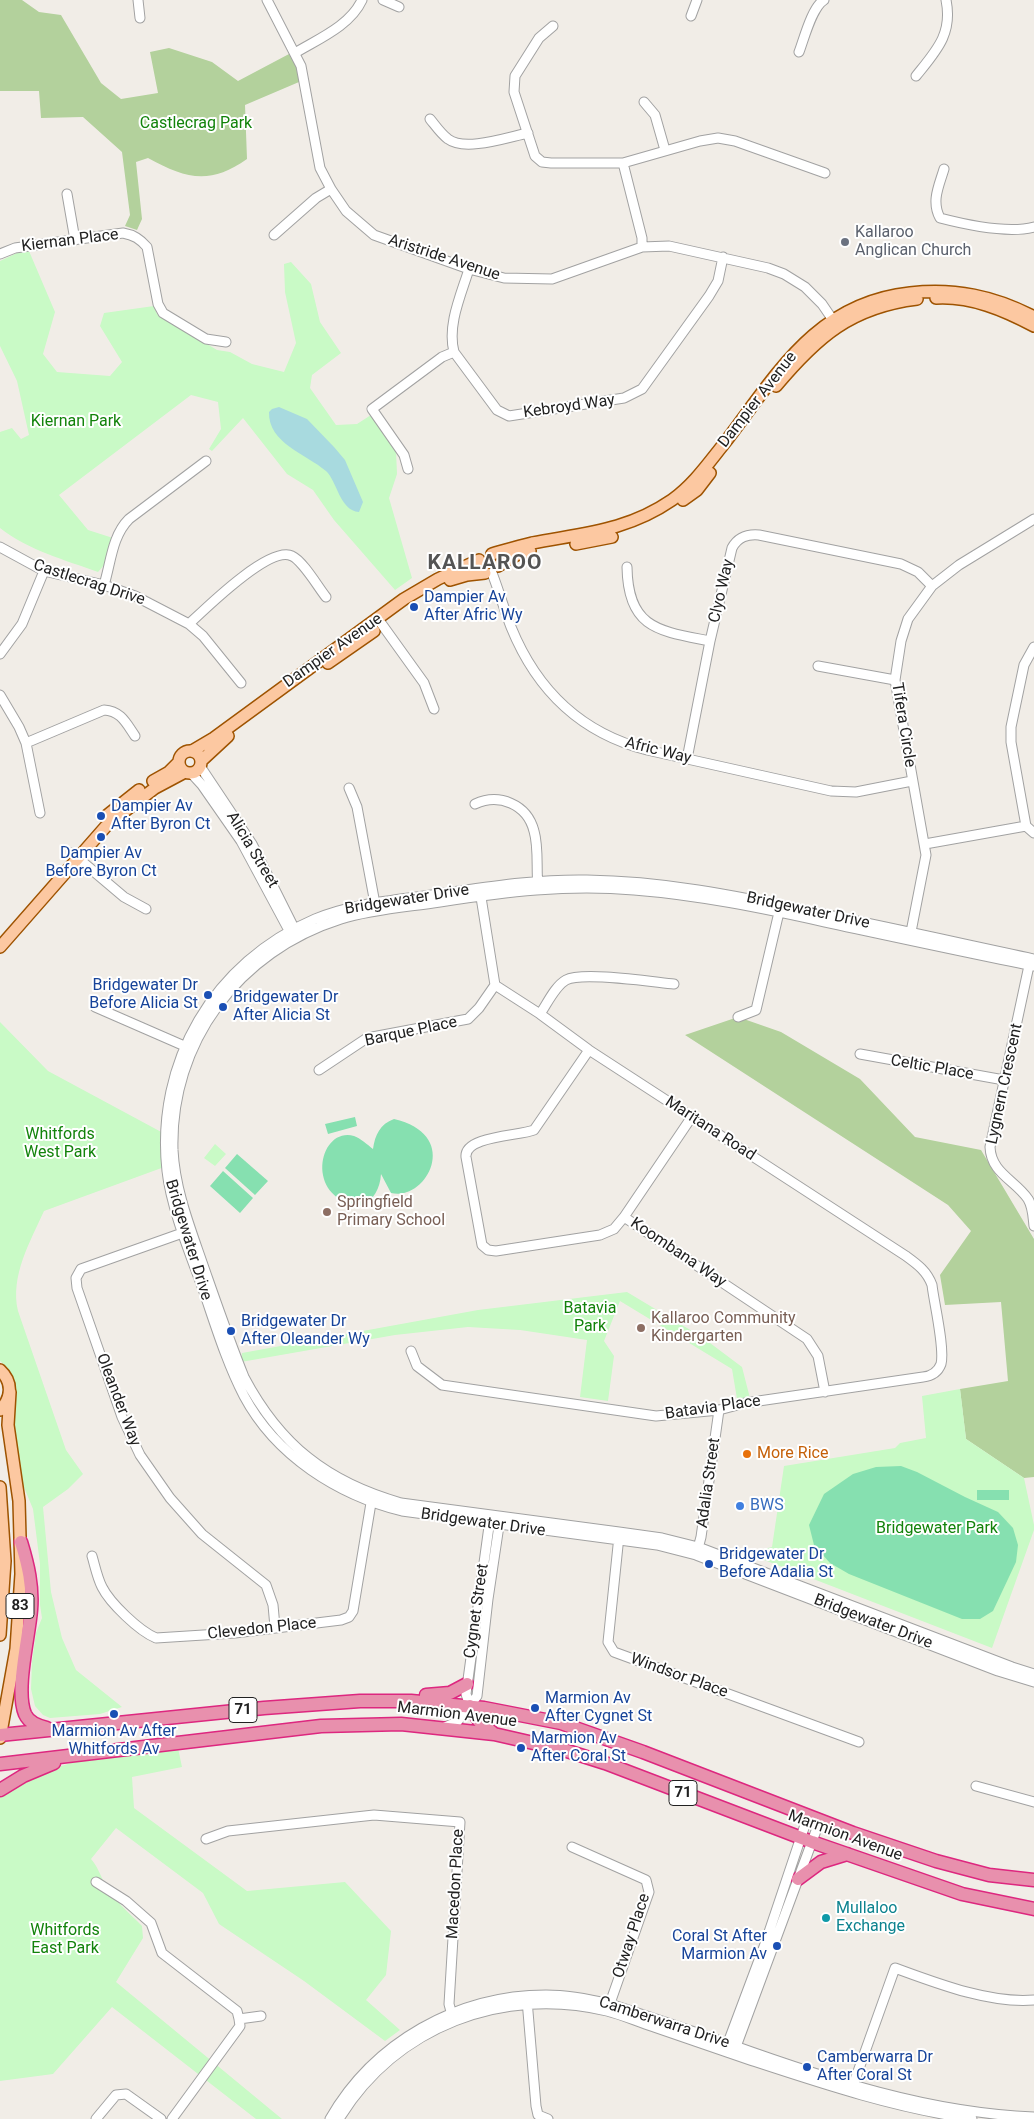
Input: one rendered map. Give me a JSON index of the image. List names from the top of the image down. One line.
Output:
{"streets":{"highway":["71","Marmion Avenue"],"main road":["Dampier Avenue","83"],"street":["Kiernan Place","Aristride Avenue","Kebroyd Way","Castlecrag Drive","Clyo Way","Tifera Circle","Afric Way","Alicia Street","Bridgewater Drive","Barque Place","Celtic Place","Lygnern Crescent","Maritana Road","Koombana Way","Oleander Way","Batavia Place","Adalia Street","Cygnet Street","Clevedon Place","Windsor Place","Macedon Place","Otway Place","Camberwarra Drive"]},"crossings":[["Aristride Avenue","Dampier Avenue"],["Aristride Avenue","Kebroyd Way"],["Dampier Avenue","Afric Way"],["Dampier Avenue","Alicia Street"],["Clyo Way","Tifera Circle"],["Clyo Way","Afric Way"],["Tifera Circle","Afric Way"],["Tifera Circle","Bridgewater Drive"],["Alicia Street","Bridgewater Drive"],["Bridgewater Drive","Lygnern Crescent"],["Bridgewater Drive","Oleander Way"],["Bridgewater Drive","Adalia Street"],["Bridgewater Drive","Cygnet Street"],["Bridgewater Drive","Clevedon Place"],["Bridgewater Drive","Windsor Place"],["Barque Place","Maritana Road"],["Celtic Place","Lygnern Crescent"],["Maritana Road","Koombana Way"],["Maritana Road","Batavia Place"],["Koombana Way","Batavia Place"],["Oleander Way","Clevedon Place"],["Batavia Place","Adalia Street"],["83","Marmion Avenue"],["Cygnet Street","Marmion Avenue"],["Macedon Place","Camberwarra Drive"],["Otway Place","Camberwarra Drive"]],"districts":["KALLAROO"],"parks":["Castlecrag Park","Kiernan Park","Whitfords West Park","Batavia Park","Bridgewater Park","Whitfords East Park"],"places":["Kallaroo Anglican Church","Dampier Av After Afric Wy","Dampier Av After Byron Ct","Dampier Av Before Byron Ct","Bridgewater Dr Before Alicia St","Bridgewater Dr After Alicia St","Springfield Primary School","Kallaroo Community Kindergarten","Bridgewater Dr After Oleander Wy","More Rice","BWS","Bridgewater Dr Before Adalia St","Marmion Av After Cygnet St","Marmion Av After Whitfords Av","Marmion Av After Coral St","Mullaloo Exchange","Coral St After Marmion Av","Camberwarra Dr After Coral St"]}
